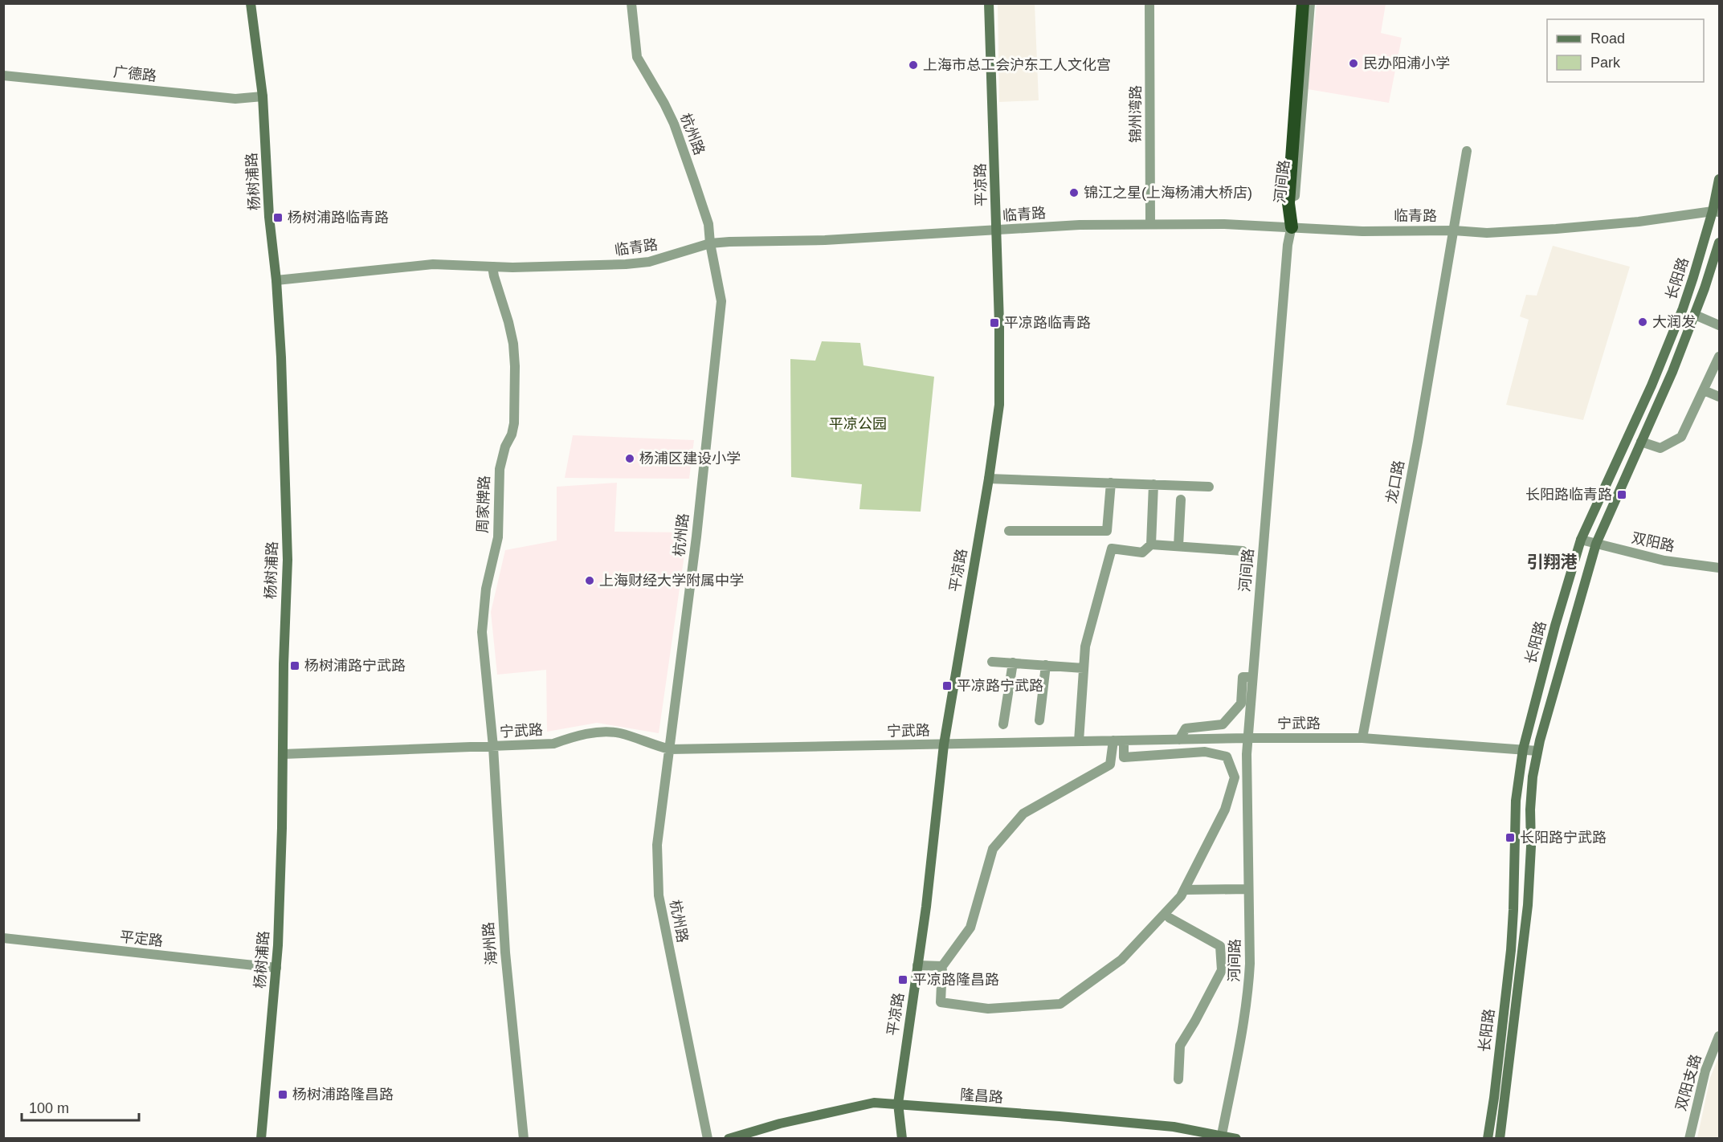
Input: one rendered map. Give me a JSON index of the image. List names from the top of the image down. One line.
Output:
{"streets":{"main road":["杨树浦路","平凉路","长阳路","隆昌路"],"street":["广德路","锦州湾路","杭州路","河间路","临青路","龙口路","周家牌路","双阳路","宁武路","平定路","海州路","双阳支路"]},"crossings":[["广德路","杨树浦路"],["锦州湾路","临青路"],["杭州路","临青路"],["杭州路","宁武路"],["杨树浦路","临青路"],["杨树浦路","宁武路"],["杨树浦路","平定路"],["河间路","临青路"],["河间路","宁武路"],["河间路","隆昌路"],["平凉路","临青路"],["平凉路","宁武路"],["平凉路","隆昌路"],["临青路","长阳路"],["临青路","龙口路"],["临青路","周家牌路"],["长阳路","双阳路"],["长阳路","宁武路"],["龙口路","宁武路"],["周家牌路","宁武路"],["周家牌路","海州路"],["宁武路","海州路"]],"districts":["引翔港"],"parks":["平凉公园"],"places":{"other":["民办阳浦小学","上海市总工会沪东工人文化宫","锦江之星(上海杨浦大桥店)","大润发","杨浦区建设小学","上海财经大学附属中学"],"transit":["杨树浦路临青路","平凉路临青路","长阳路临青路","杨树浦路宁武路","平凉路宁武路","长阳路宁武路","平凉路隆昌路","杨树浦路隆昌路"]},"legend":["Road","Park"],"scale_bar":"100 m"}
